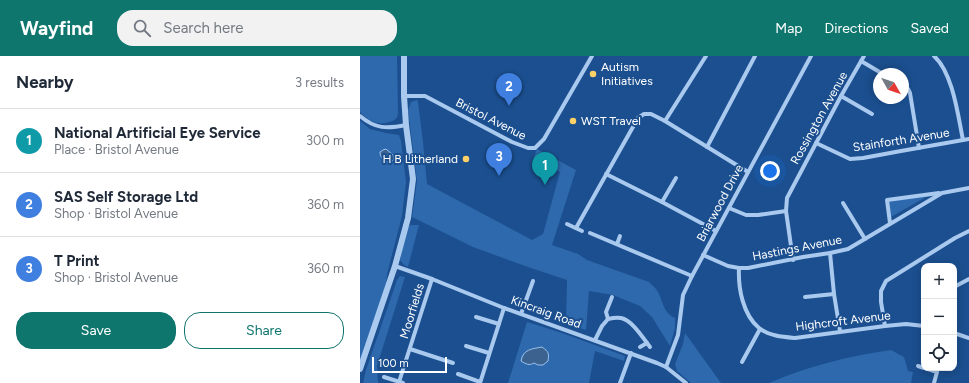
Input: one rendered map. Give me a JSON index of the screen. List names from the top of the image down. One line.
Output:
{"streets":{"street":["Rossington Avenue","Bristol Avenue","Stainforth Avenue","Briarwood Drive","Hastings Avenue","Moorfields","Kincraig Road","Highcroft Avenue"]},"crossings":[["Rossington Avenue","Stainforth Avenue"],["Rossington Avenue","Hastings Avenue"],["Briarwood Drive","Hastings Avenue"],["Briarwood Drive","Kincraig Road"],["Moorfields","Kincraig Road"]],"places":["Autism Initiatives","WST Travel","H B Litherland"],"scale_bar":"100 m","north":"bottom right","page":{"header":"Wayfind","search":"Search here","nav":["Map","Directions","Saved"],"heading":["Nearby","3 results"],"pins":["2","3","1"],"list":[{"mark":"1","name":"National Artificial Eye Service","note":"Place · Bristol Avenue","value":"300 m"},{"mark":"2","name":"SAS Self Storage Ltd","note":"Shop · Bristol Avenue","value":"360 m"},{"mark":"3","name":"T Print","note":"Shop · Bristol Avenue","value":"360 m"}],"map_buttons":["+","−"],"buttons":["Save","Share"],"scale":"100 m"}}
